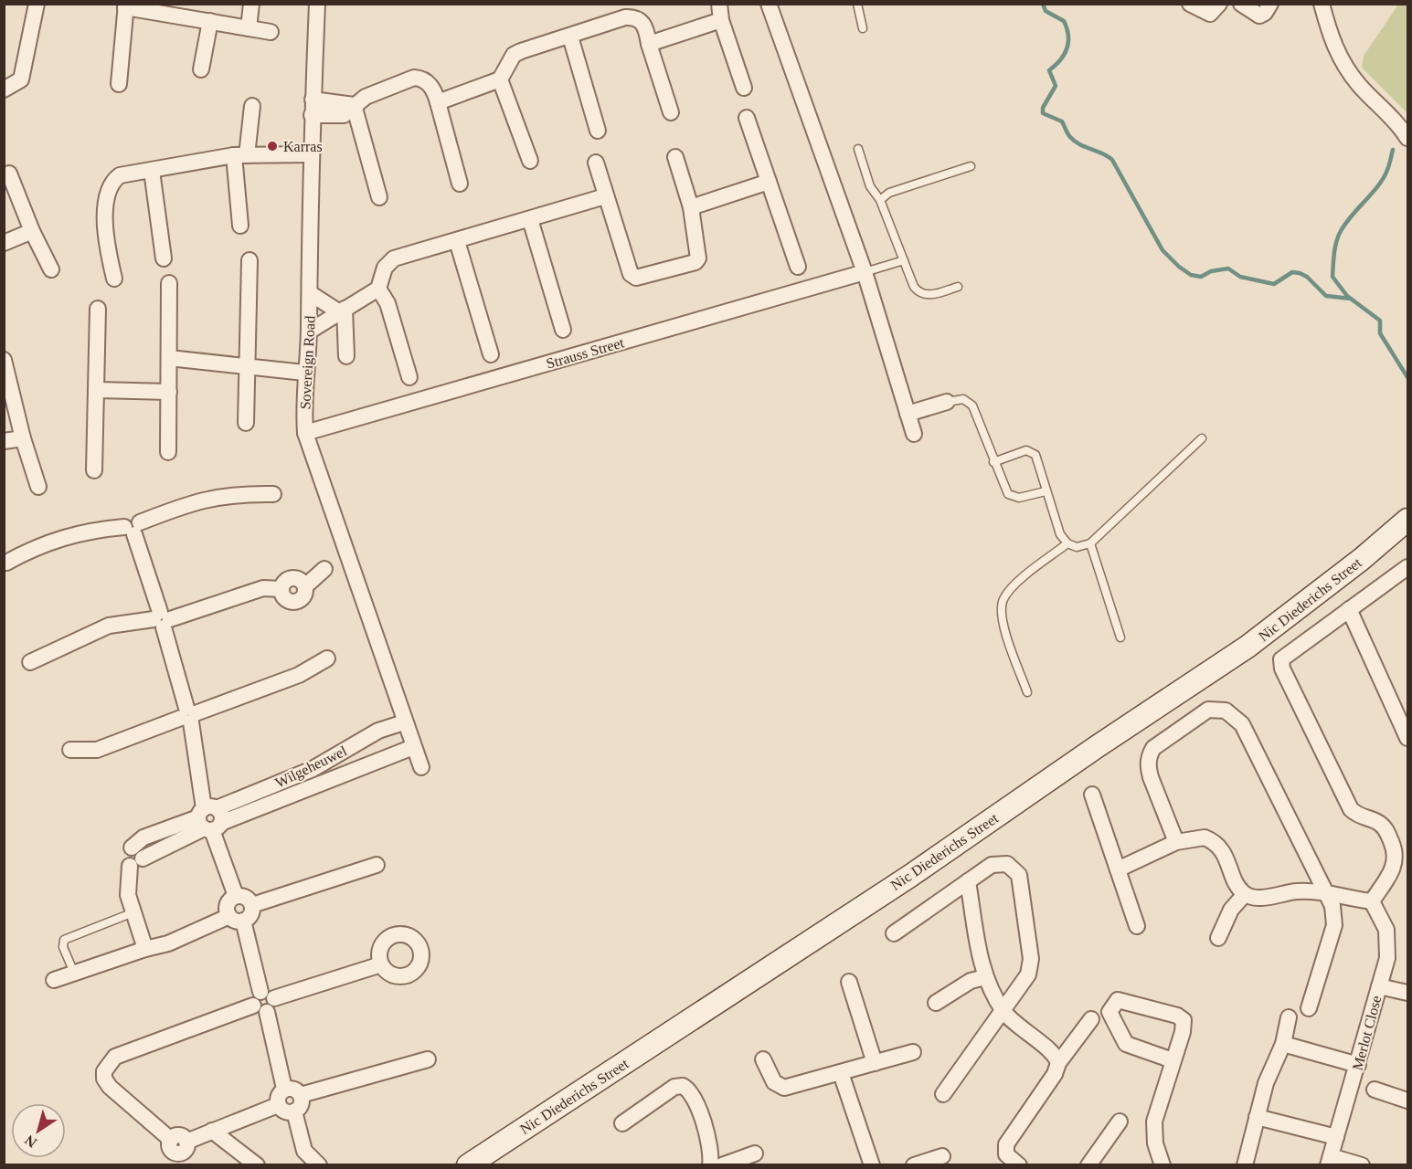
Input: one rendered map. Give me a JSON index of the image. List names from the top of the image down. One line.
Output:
{"streets":{"street":["Strauss Street","Sovereign Road","Nic Diederichs Street","Wilgeheuwel","Merlot Close"]},"crossings":[["Strauss Street","Sovereign Road"],["Sovereign Road","Wilgeheuwel"]],"places":["Karras"],"north":"bottom left"}
